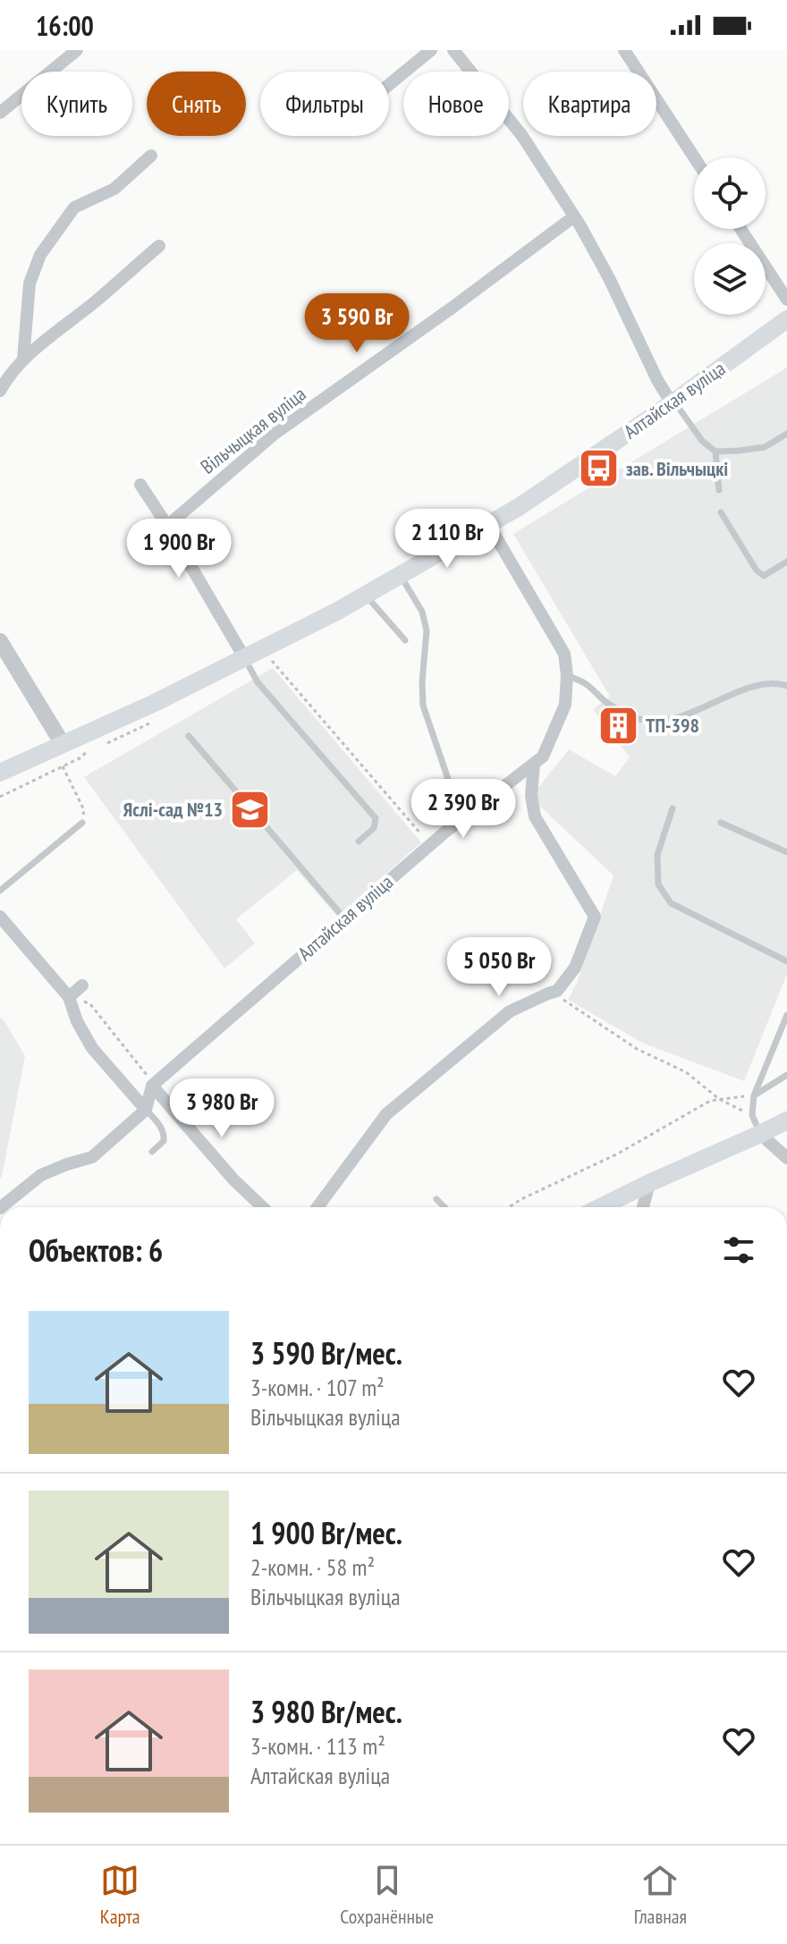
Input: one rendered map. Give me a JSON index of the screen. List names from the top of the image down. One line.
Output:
{"streets":{"main road":["Алтайская вуліца"],"street":["Вільчыцкая вуліца"]},"places":{"bus stop":["зав. Вільчыцкі"],"building":["ТП-398"],"school or university":["Яслі-сад №13"]},"page":{"status":"16:00","chip":["Купить","Снять","Фильтры","Новое","Квартира"],"price":["3 590 Br","2 110 Br","1 900 Br","2 390 Br","5 050 Br","3 980 Br"],"heading":"Объектов: 6","list":[{"name":"3 590 Br/мес.","note":"3-комн. · 107 m² · Вільчыцкая вуліца"},{"name":"1 900 Br/мес.","note":"2-комн. · 58 m² · Вільчыцкая вуліца"},{"name":"3 980 Br/мес.","note":"3-комн. · 113 m² · Алтайская вуліца"}],"tabs":["Карта","Сохранённые","Главная"]}}
